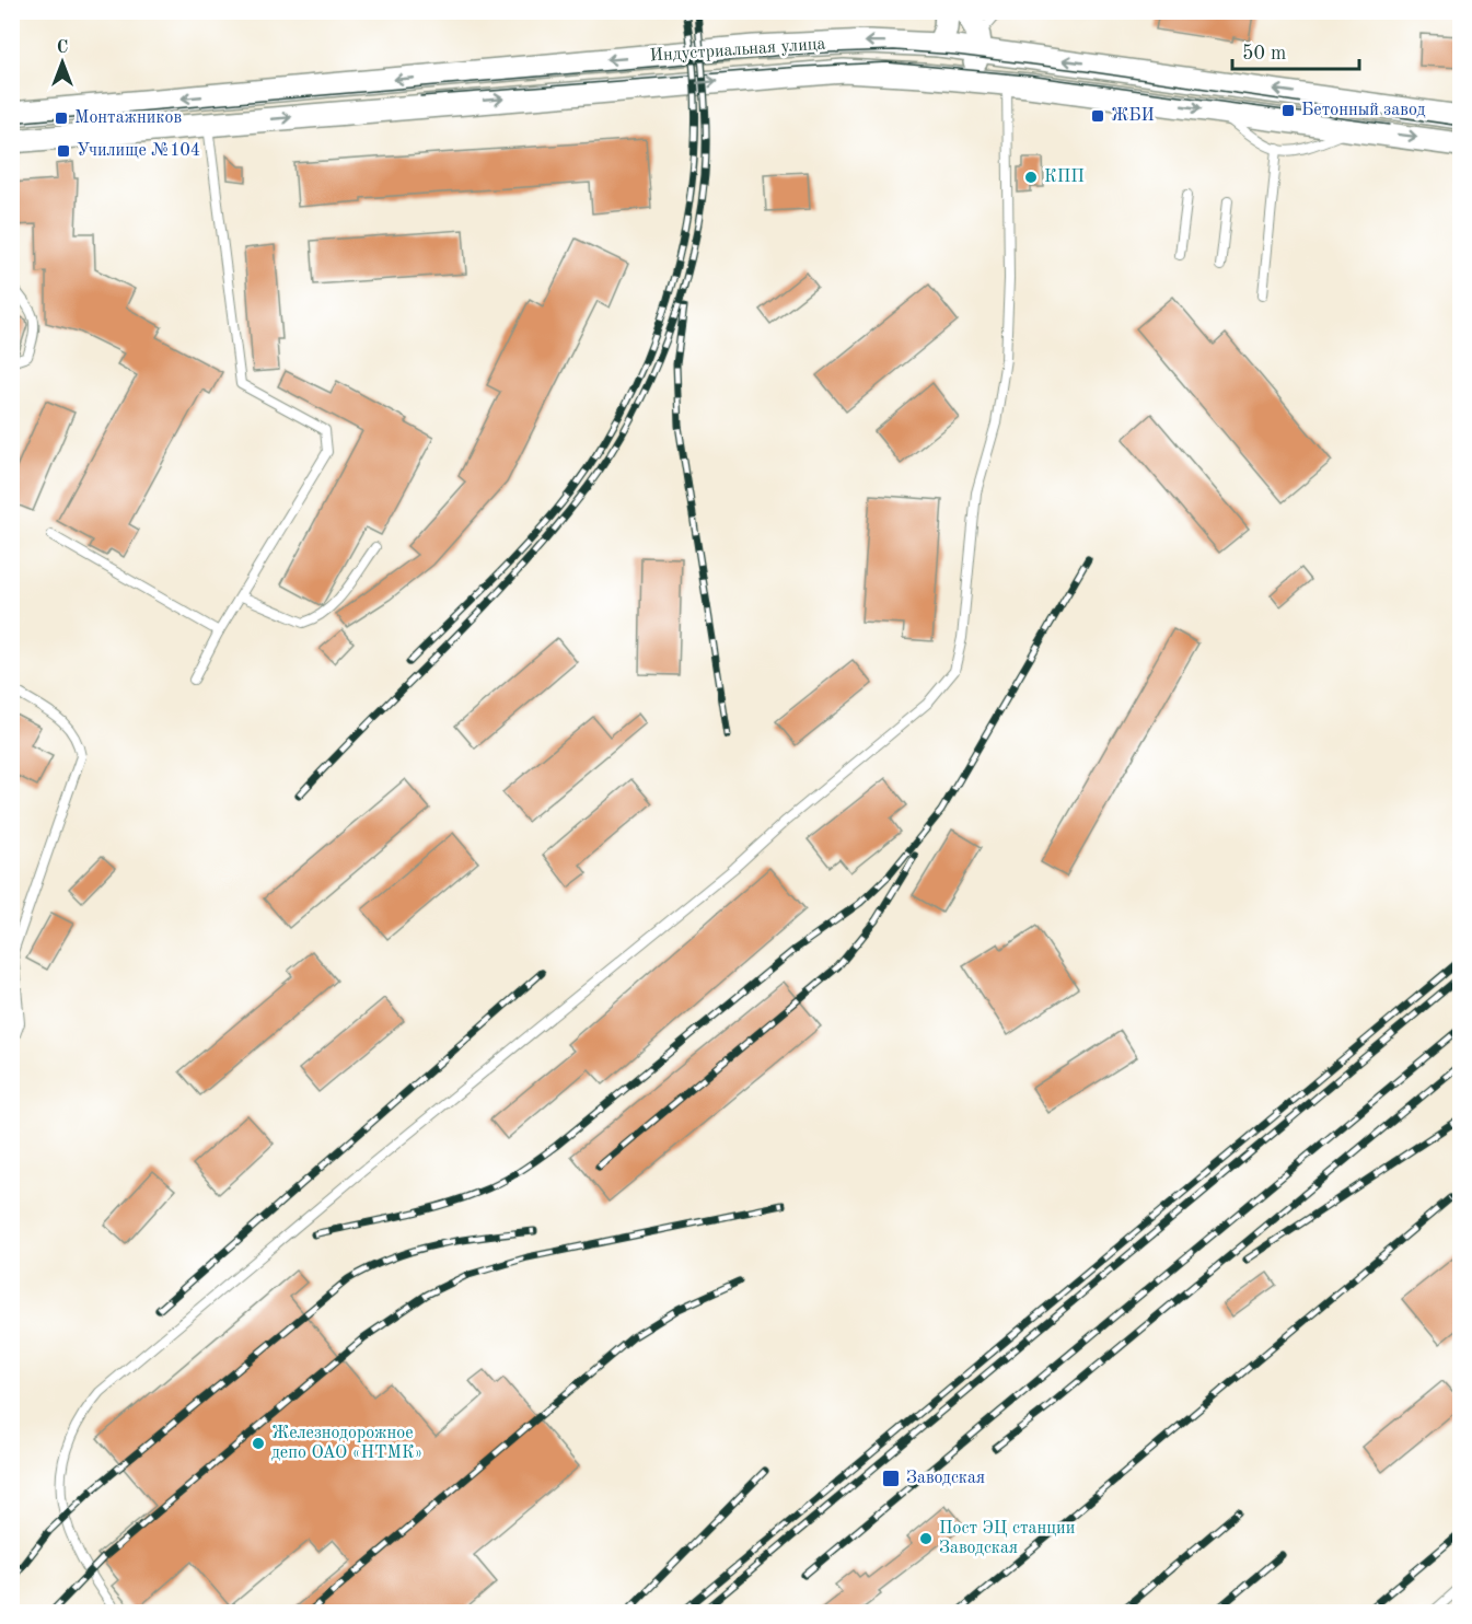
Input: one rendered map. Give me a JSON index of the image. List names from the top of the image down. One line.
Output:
{"streets":{"main road":["Индустриальная улица"]},"places":{"transit":["Бетонный завод","ЖБИ","Монтажников","Училище №104","Заводская"],"other":["КПП","Железнодорожное депо ОАО «НТМК»","Пост ЭЦ станции Заводская"]},"scale_bar":"50 m","north":"top"}
